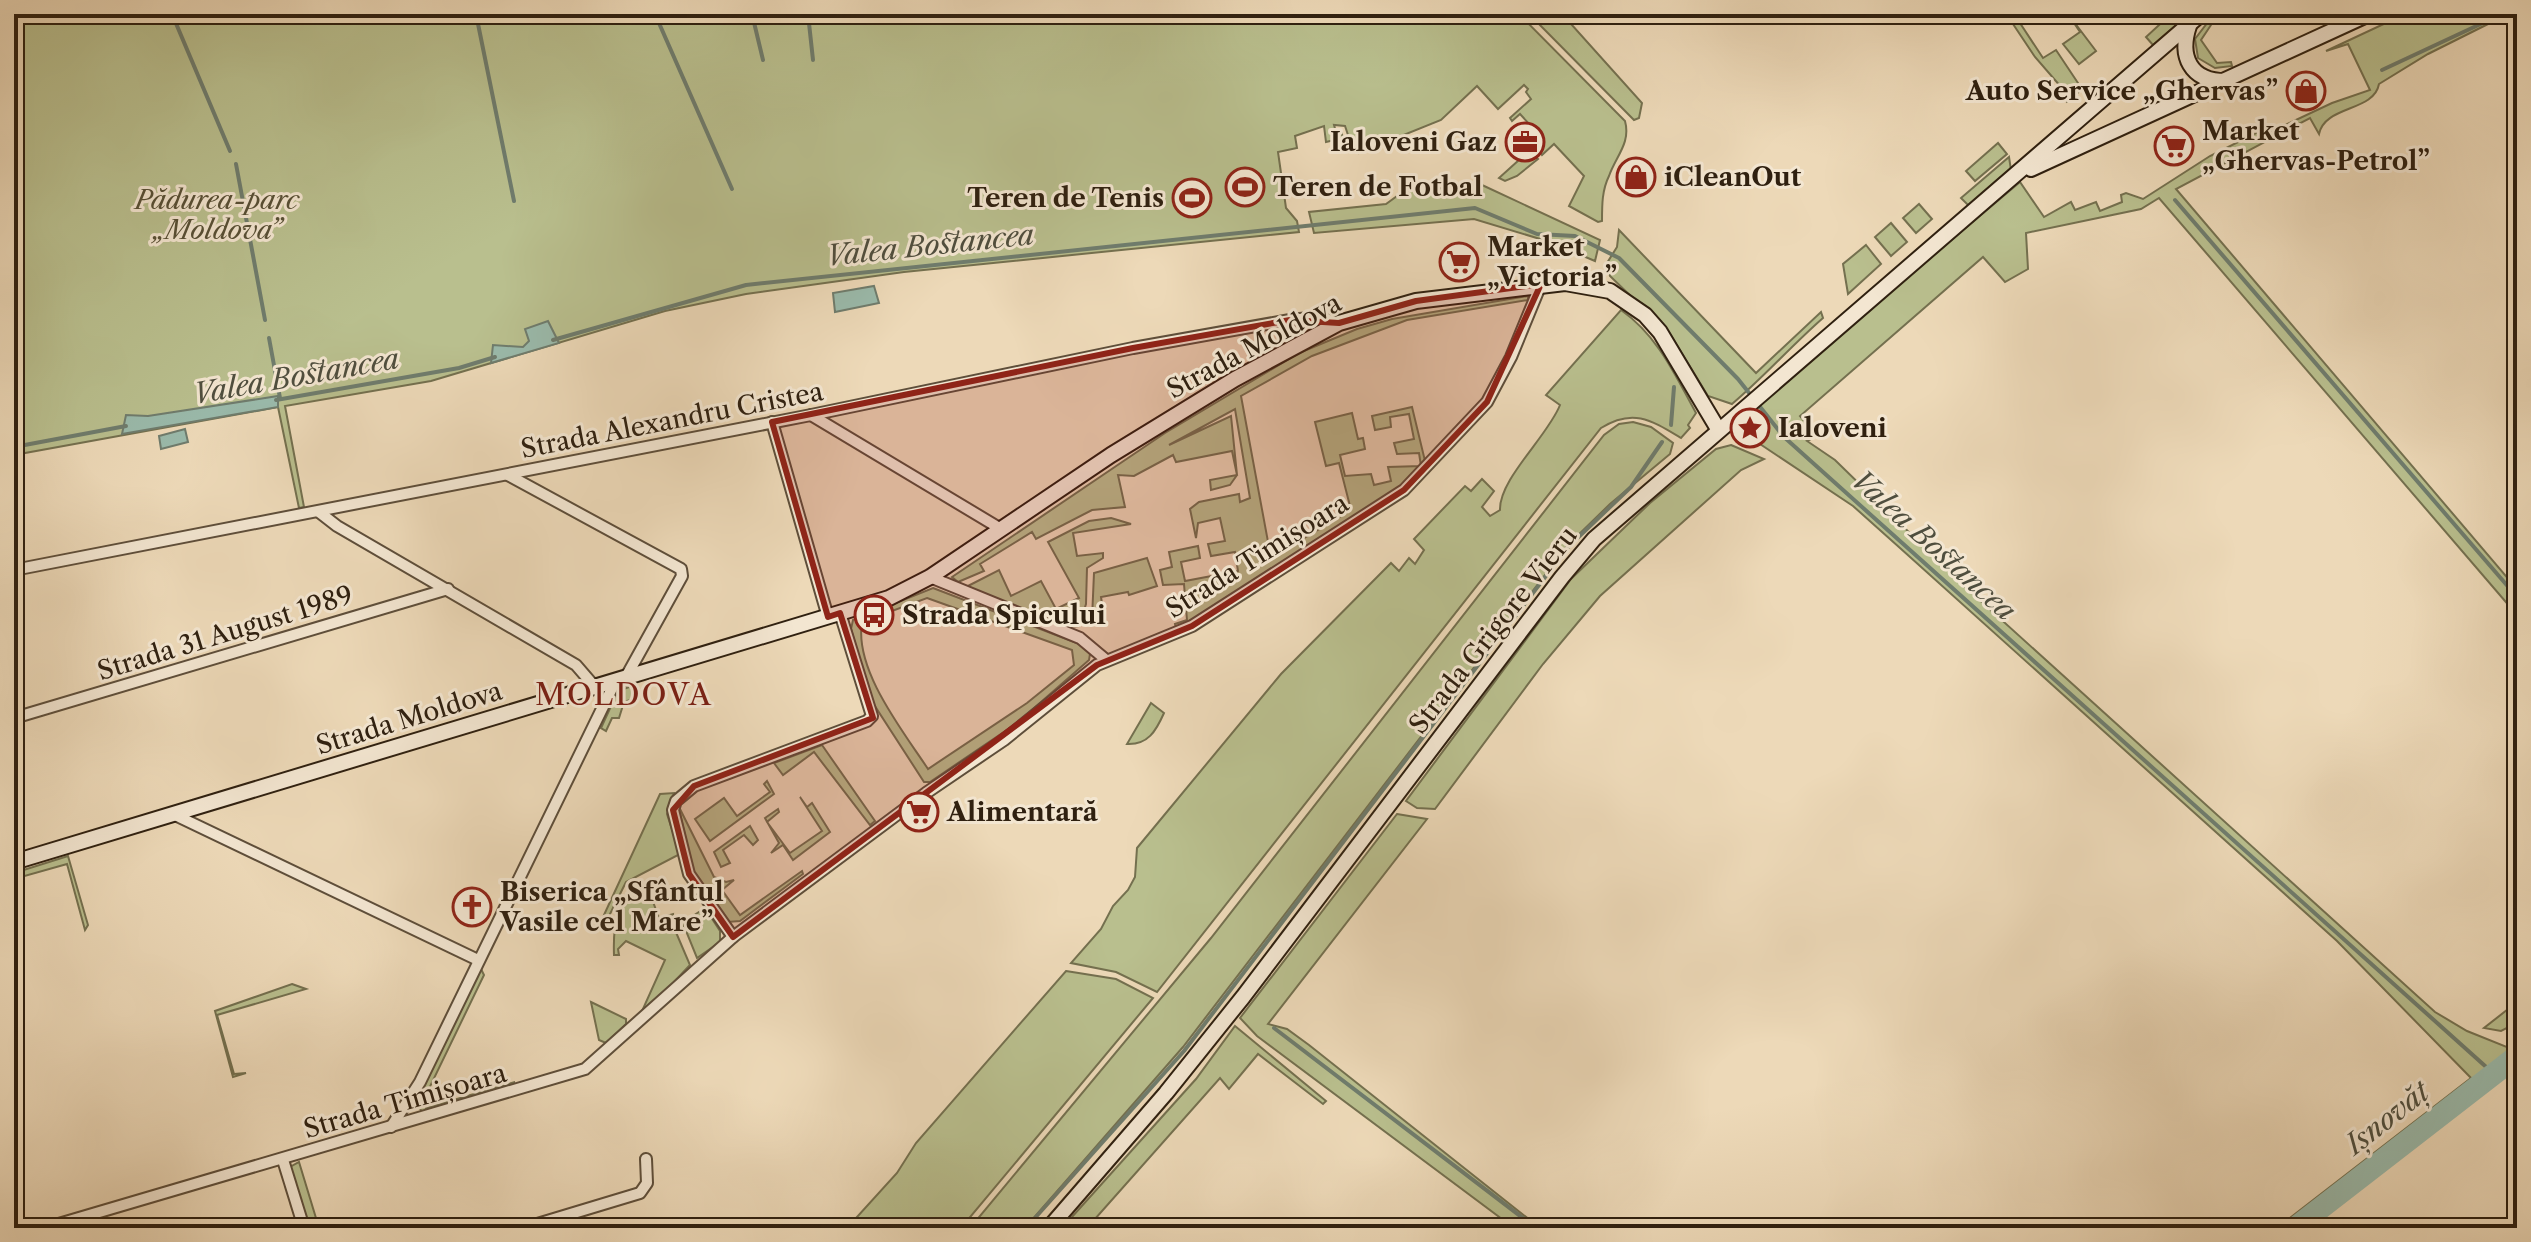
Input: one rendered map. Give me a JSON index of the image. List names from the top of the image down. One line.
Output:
{"streets":{"street":["Strada Moldova","Strada Alexandru Cristea","Strada Timișoara","Strada Grigore Vieru","Strada 31 August 1989"]},"crossings":[["Strada Moldova","Strada Alexandru Cristea"],["Strada Moldova","Strada Timișoara"],["Strada Moldova","Strada Grigore Vieru"]],"districts":["MOLDOVA"],"water":["Valea Bostancea","Ișnovăț"],"parks":["Pădurea-parc „Moldova”"],"places":{"shop":["Auto Service „Ghervas”","iCleanOut"],"office":["Ialoveni Gaz"],"supermarket":["Market „Ghervas-Petrol”","Market „Victoria”","Alimentară"],"sports":["Teren de Fotbal","Teren de Tenis"],"place":["Ialoveni"],"bus stop":["Strada Spicului"],"church":["Biserica „Sfântul Vasile cel Mare”"]}}
